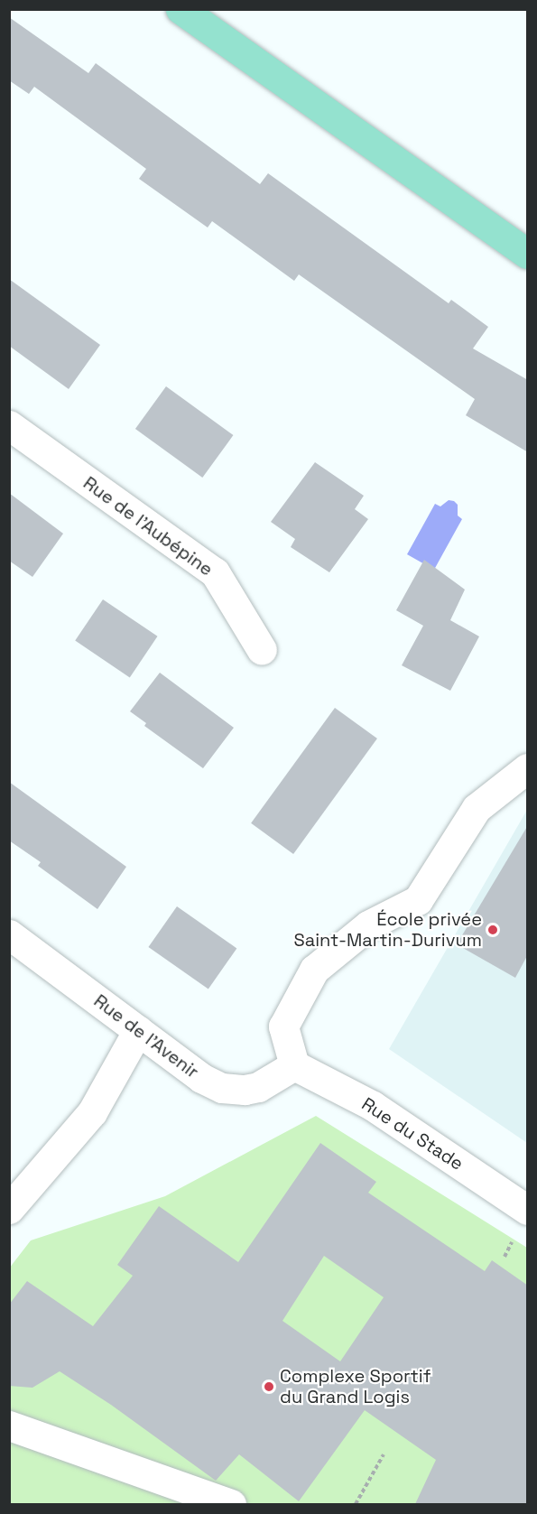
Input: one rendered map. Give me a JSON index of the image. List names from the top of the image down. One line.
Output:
{"streets":{"street":["Rue de l'Aubépine","Rue de l'Avenir","Rue du Stade"]},"crossings":[["Rue de l'Avenir","Rue du Stade"]],"places":["École privée Saint-Martin-Durivum","Complexe Sportif du Grand Logis"]}
